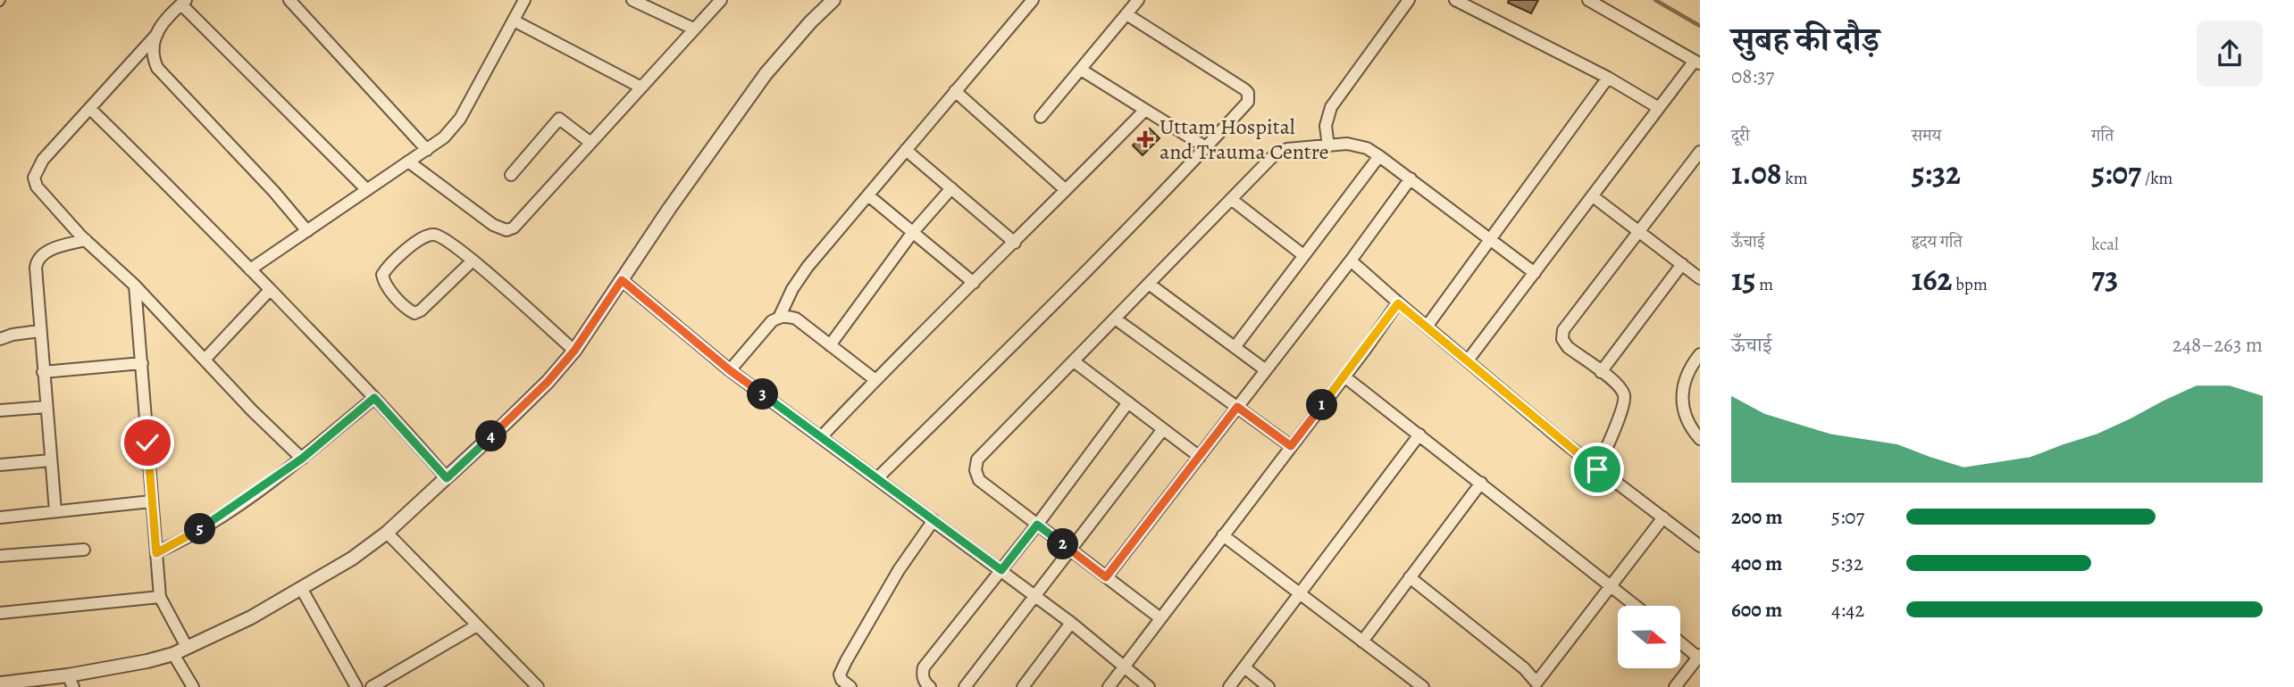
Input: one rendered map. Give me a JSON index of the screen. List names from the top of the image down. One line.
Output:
{"places":{"health":["Uttam Hospital and Trauma Centre"]},"north":"right","page":{"heading":["सुबह की दौड़","08:37"],"stats":[["दूरी","1.08 km"],["समय","5:32"],["गति","5:07 /km"],["ऊँचाई","15 m"],["हृदय गति","162 bpm"],["kcal","73"]],"chart":["ऊँचाई","248–263 m"],"pins":["3","1","4","5","2"],"list":[{"name":"200 m","note":"5:07"},{"name":"400 m","note":"5:32"},{"name":"600 m","note":"4:42"}]}}
